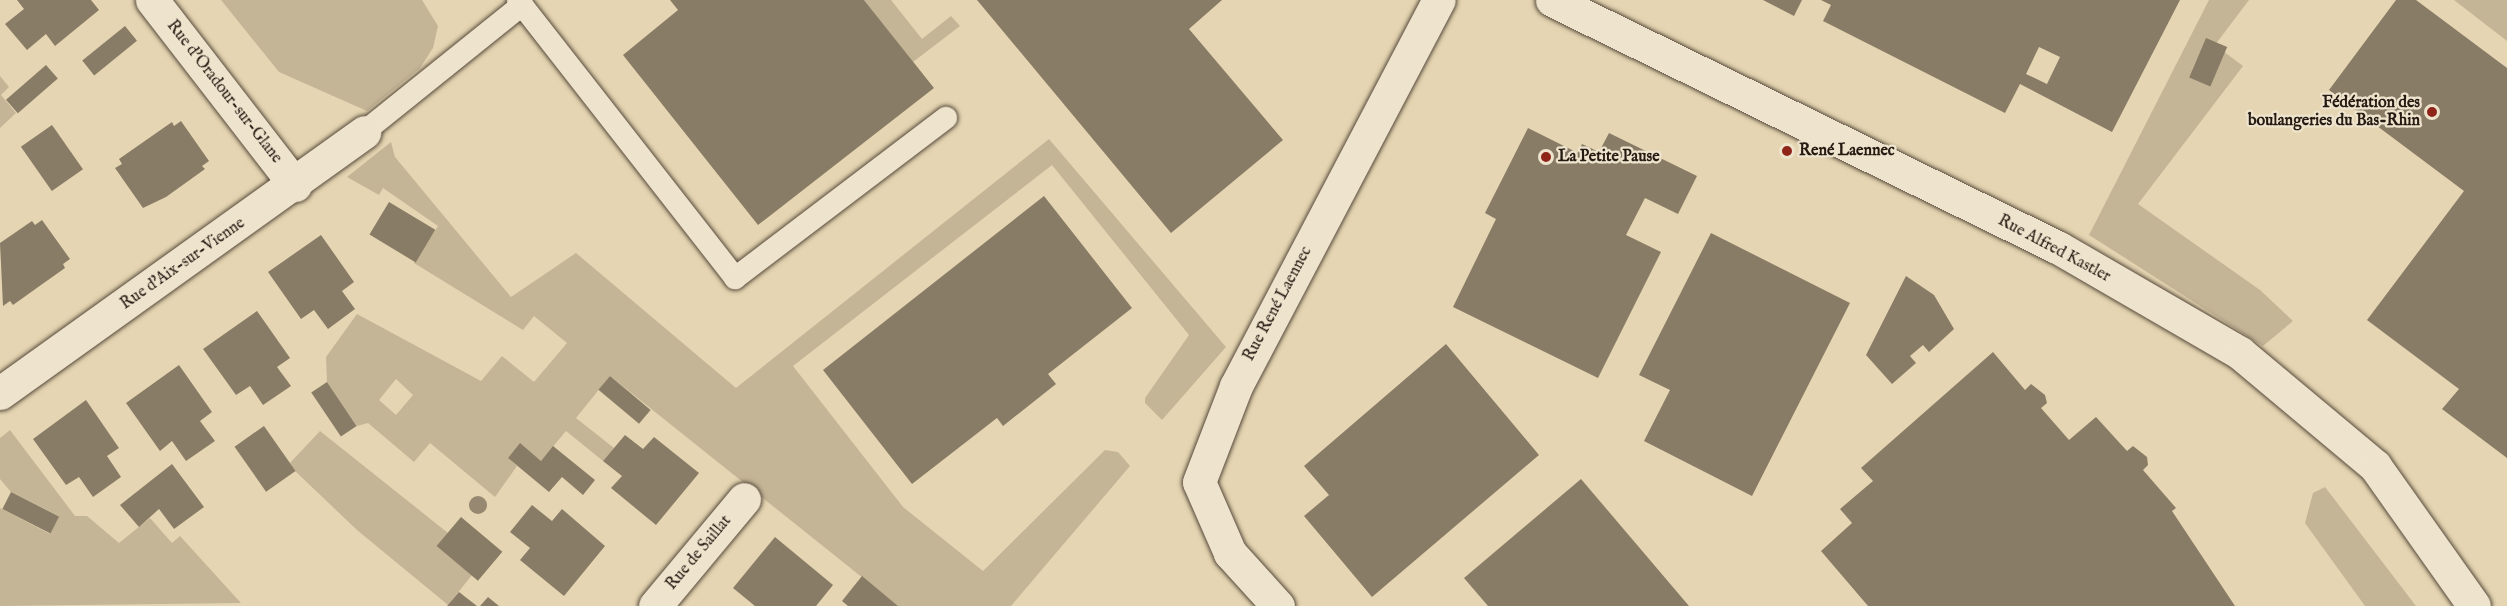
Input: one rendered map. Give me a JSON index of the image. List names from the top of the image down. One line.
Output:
{"streets":{"street":["Rue d'Oradour-sur-Glane","Rue Alfred Kastler","Rue d'Aix-sur-Vienne","Rue René Laennec","Rue de Saillat"]},"crossings":[["Rue d'Oradour-sur-Glane","Rue d'Aix-sur-Vienne"]],"places":["Fédération des boulangeries du Bas-Rhin","René Laennec","La Petite Pause"]}
